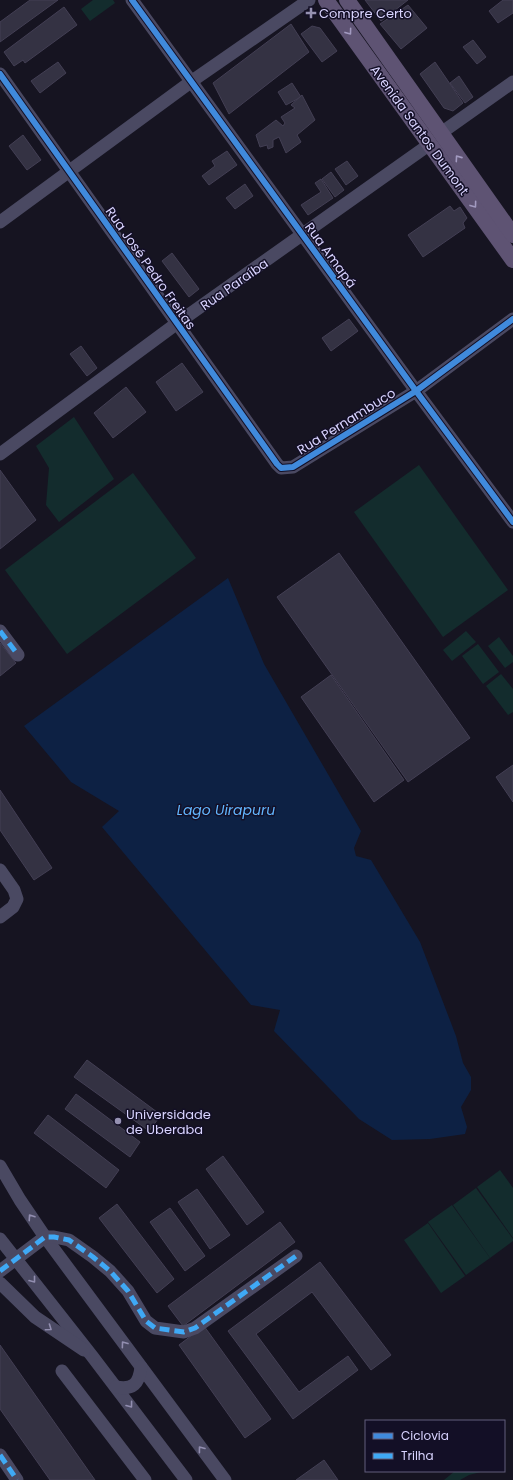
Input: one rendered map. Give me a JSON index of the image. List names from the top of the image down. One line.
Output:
{"streets":{"main road":["Avenida Santos Dumont"],"street":["Rua Amapá","Rua José Pedro Freitas","Rua Paraíba","Rua Pernambuco"]},"crossings":[["Avenida Santos Dumont","Rua Paraíba"],["Rua Amapá","Rua Paraíba"],["Rua Amapá","Rua Pernambuco"],["Rua José Pedro Freitas","Rua Paraíba"],["Rua José Pedro Freitas","Rua Pernambuco"]],"water":["Lago Uirapuru"],"places":{"health":["Compre Certo"],"other":["Universidade de Uberaba"]},"legend":["Ciclovia","Trilha"]}
